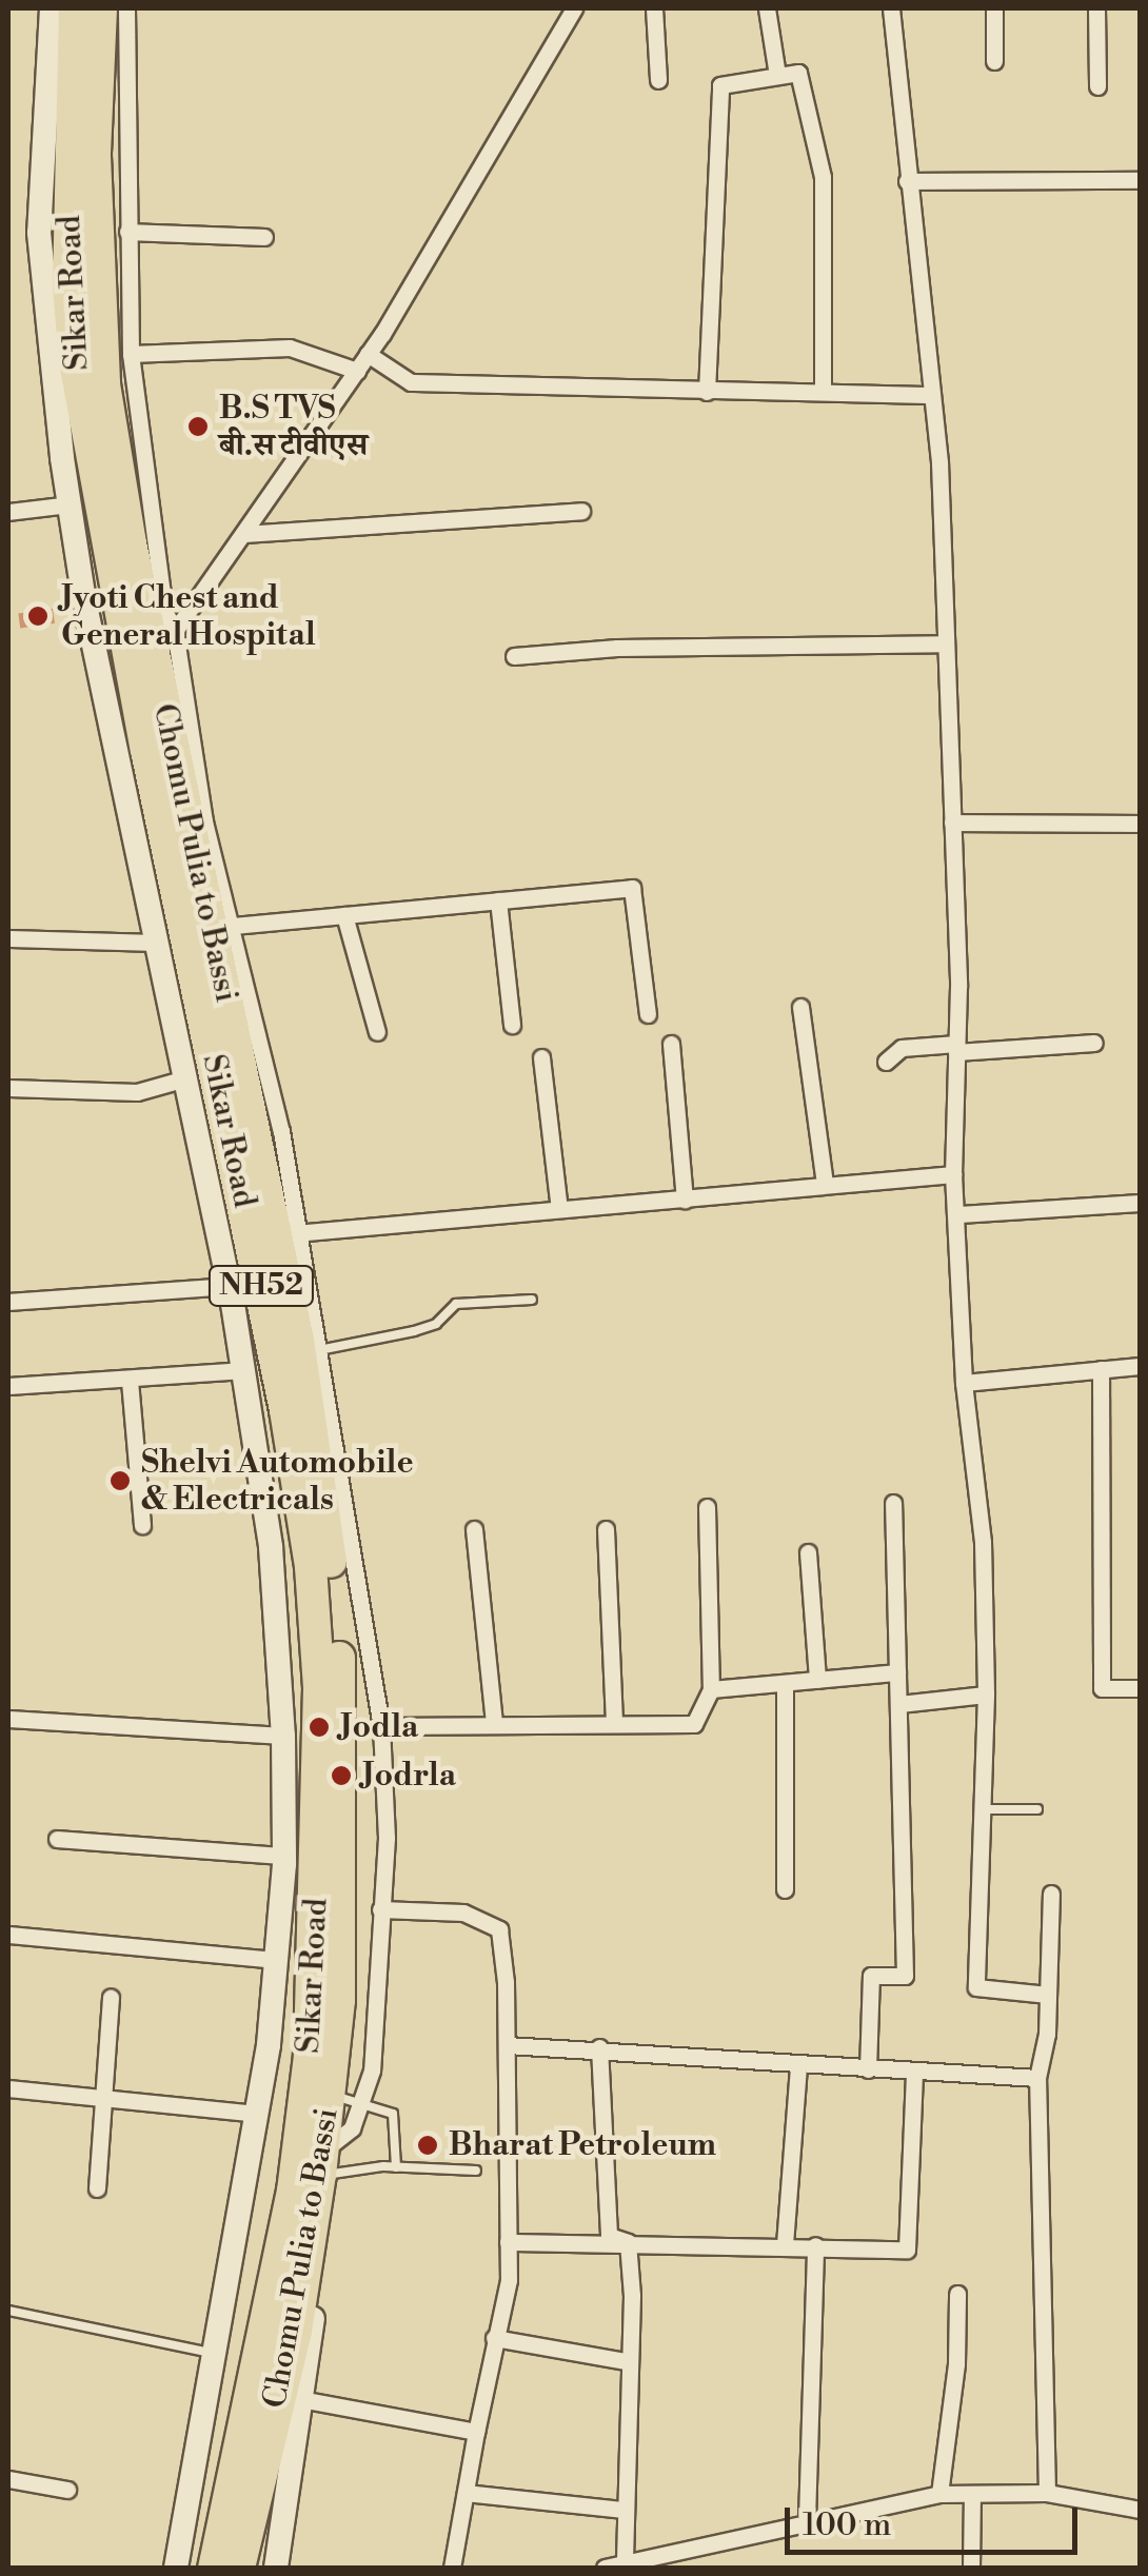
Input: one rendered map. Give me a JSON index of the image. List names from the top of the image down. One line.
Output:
{"streets":{"highway":["Sikar Road","Chomu Pulia to Bassi","NH52"]},"places":["B.S TVS बी.स टीवीएस","Jyoti Chest and General Hospital","Shelvi Automobile & Electricals","Jodla","Jodrla","Bharat Petroleum"],"scale_bar":"100 m"}
